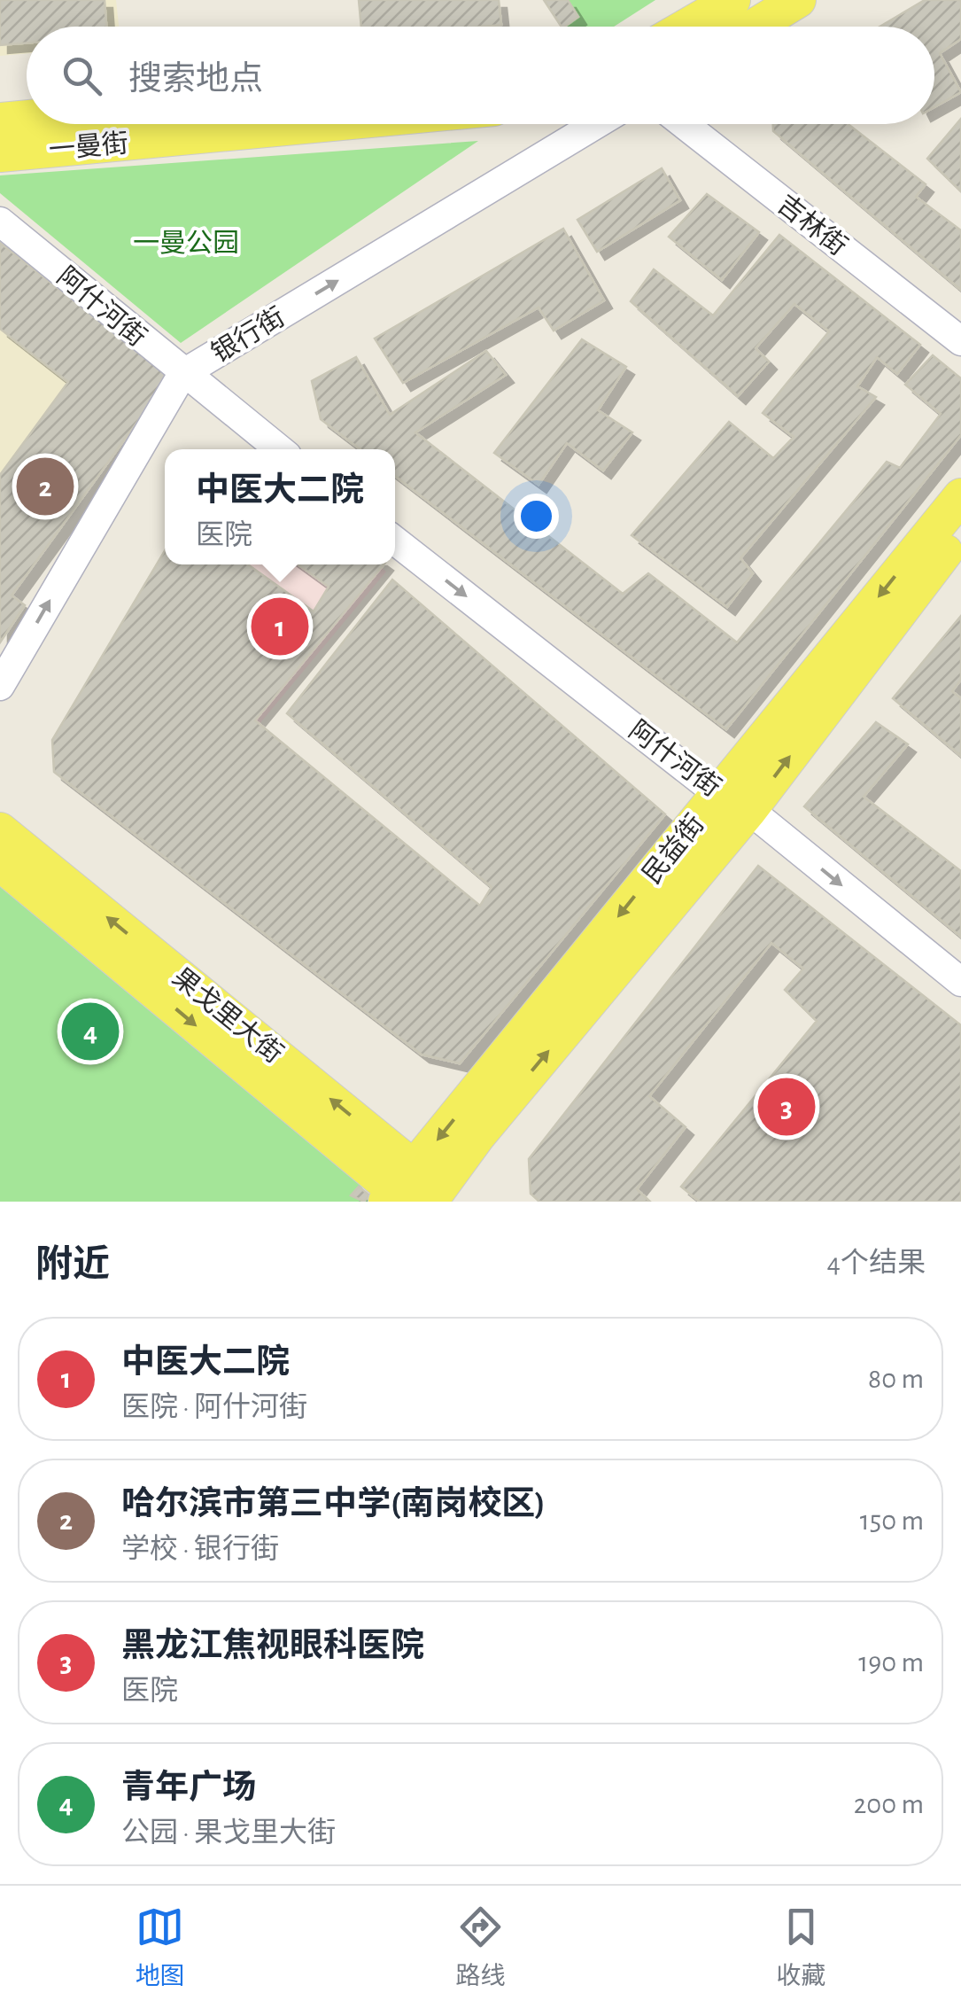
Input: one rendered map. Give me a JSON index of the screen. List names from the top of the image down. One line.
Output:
{"streets":{"main road":["一曼街","民益街","果戈里大街"],"street":["吉林街","阿什河街","银行街"]},"crossings":[["阿什河街","银行街"],["阿什河街","民益街"],["民益街","果戈里大街"]],"one_way":["阿什河街","银行街"],"parks":["一曼公园"],"page":{"search":"搜索地点","popup":["中医大二院","医院"],"pins":["2","1","4","3"],"heading":["附近","4个结果"],"list":[{"mark":"1","name":"中医大二院","note":"医院 · 阿什河街","value":"80 m"},{"mark":"2","name":"哈尔滨市第三中学(南岗校区)","note":"学校 · 银行街","value":"150 m"},{"mark":"3","name":"黑龙江焦视眼科医院","note":"医院","value":"190 m"},{"mark":"4","name":"青年广场","note":"公园 · 果戈里大街","value":"200 m"}],"nav":["地图","路线","收藏"]}}
